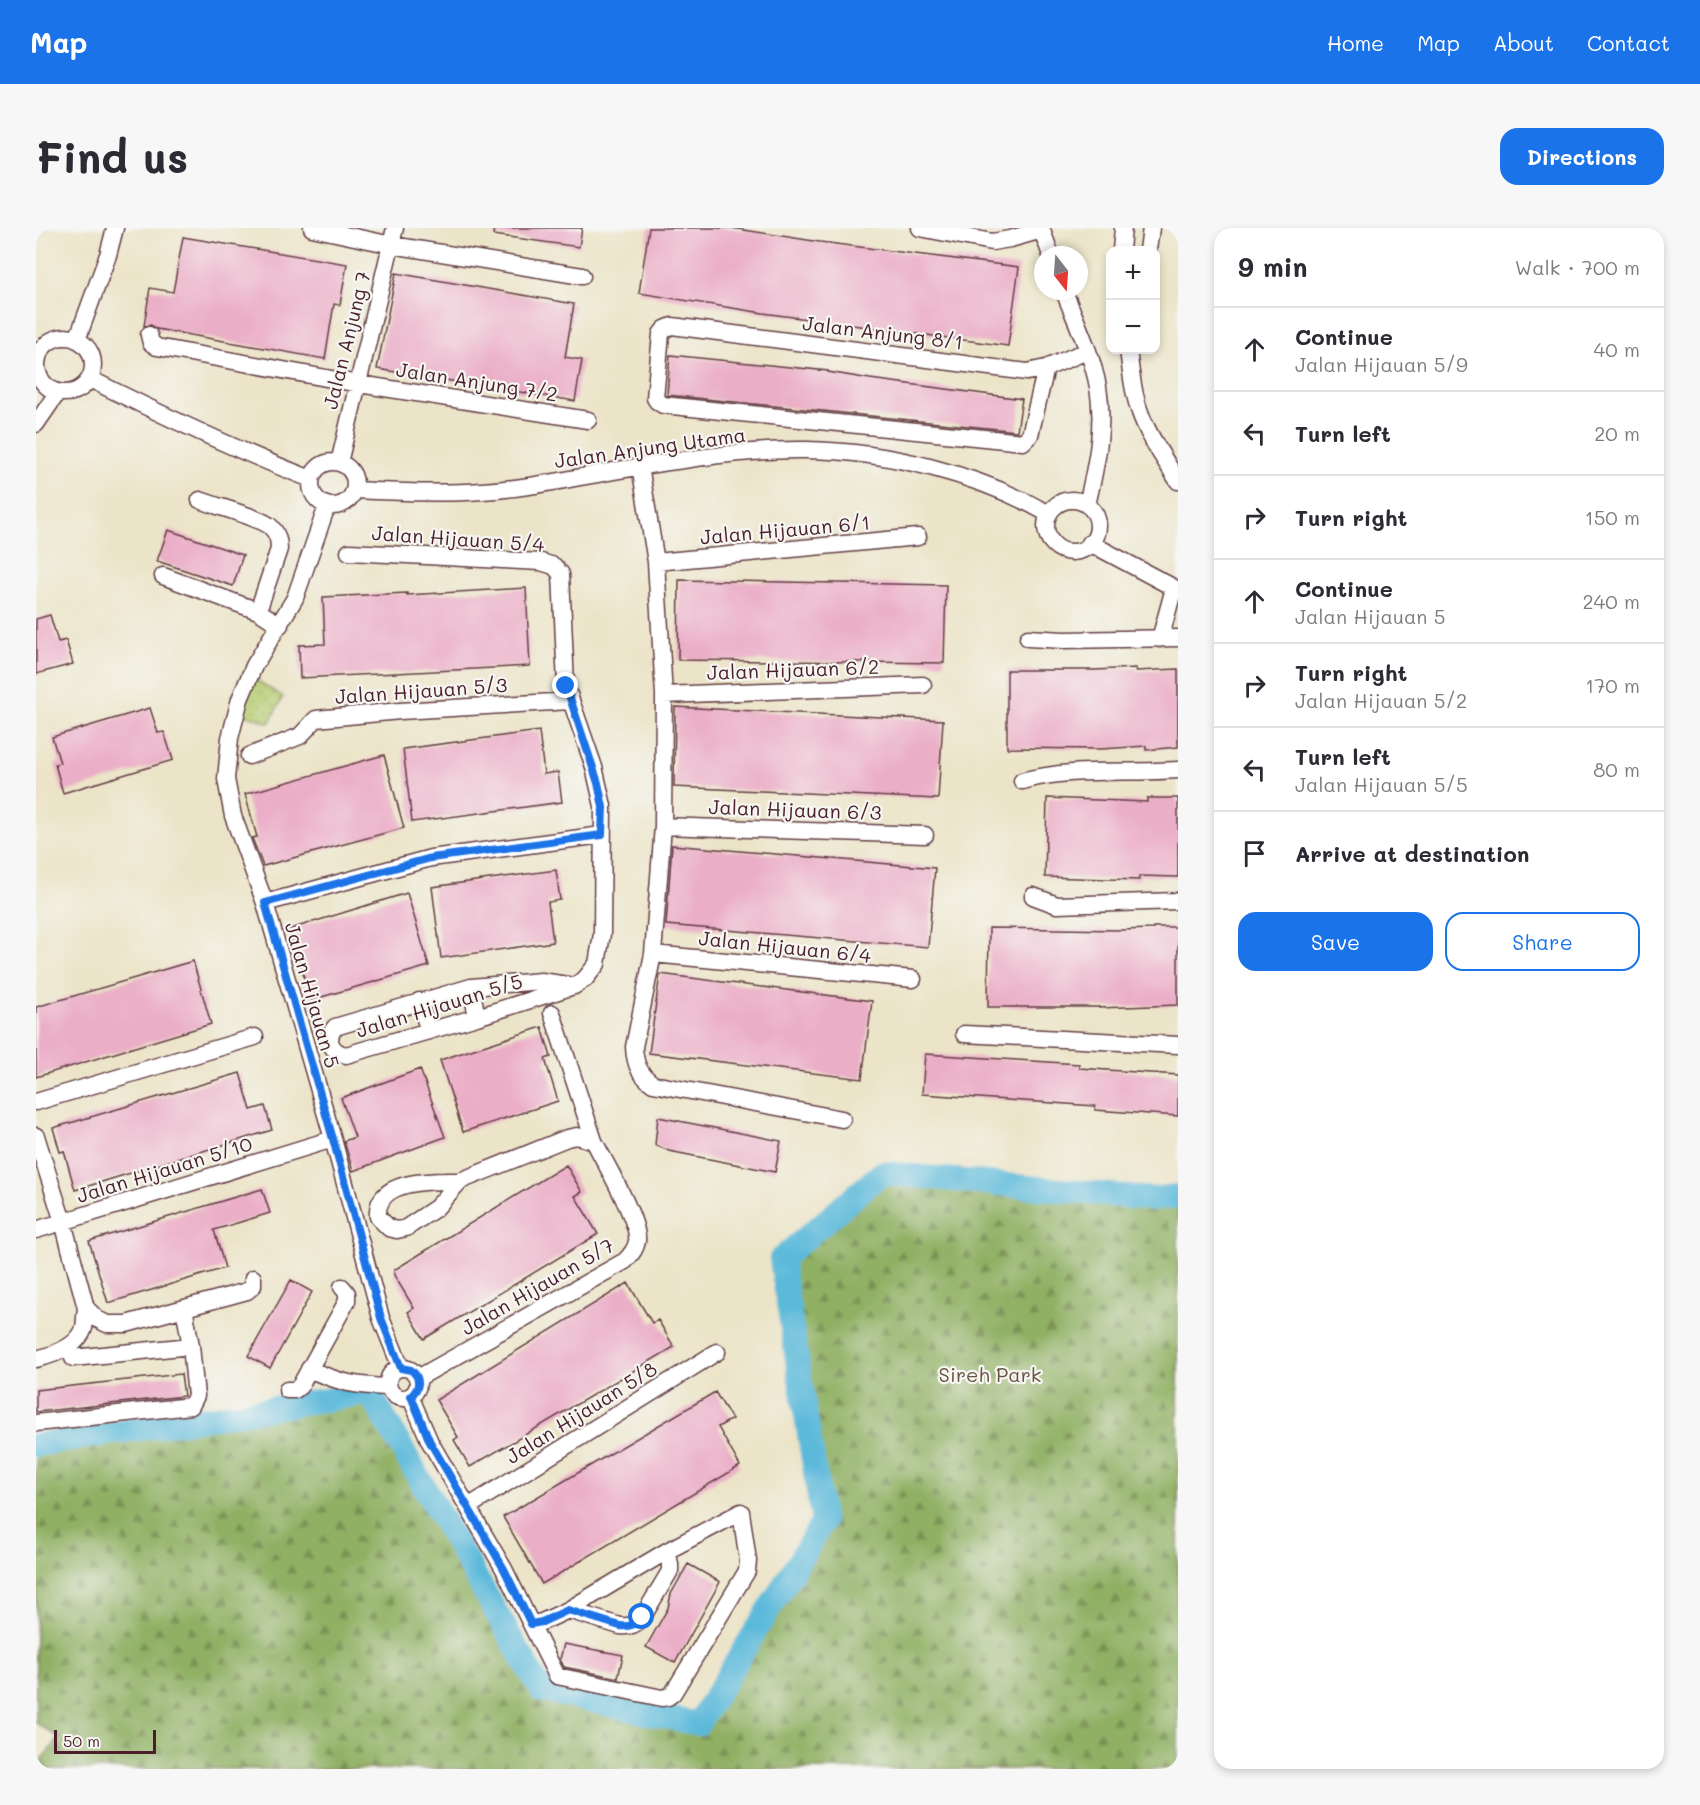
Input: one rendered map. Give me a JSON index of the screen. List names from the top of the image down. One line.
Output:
{"streets":{"street":["Jalan Anjung 8/1","Jalan Anjung 7","Jalan Anjung 7/2","Jalan Anjung Utama","Jalan Hijauan 6/1","Jalan Hijauan 5/4","Jalan Hijauan 6/2","Jalan Hijauan 5/3","Jalan Hijauan 6/3","Jalan Hijauan 6/4","Jalan Hijauan 5","Jalan Hijauan 5/5","Jalan Hijauan 5/10","Jalan Hijauan 5/7","Jalan Hijauan 5/8"]},"crossings":[["Jalan Anjung 7","Jalan Anjung 7/2"],["Jalan Anjung 7","Jalan Anjung Utama"],["Jalan Anjung 7","Jalan Hijauan 5"],["Jalan Anjung Utama","Jalan Hijauan 5"],["Jalan Hijauan 5/4","Jalan Hijauan 5/5"],["Jalan Hijauan 5/3","Jalan Hijauan 5/5"],["Jalan Hijauan 5","Jalan Hijauan 5/10"],["Jalan Hijauan 5","Jalan Hijauan 5/7"]],"parks":["Sireh Park"],"scale_bar":"50 m","north":"bottom","page":{"header":"Map","nav":["Home","Map","About","Contact"],"buttons":["Directions",["Save","Share"]],"title":"Find us","heading":["9 min","Walk · 700 m"],"map_buttons":["+","−"],"list":[["Continue","Jalan Hijauan 5/9","40 m"],["Turn left","20 m"],["Turn right","150 m"],["Continue","Jalan Hijauan 5","240 m"],["Turn right","Jalan Hijauan 5/2","170 m"],["Turn left","Jalan Hijauan 5/5","80 m"],"Arrive at destination"],"scale":"50 m"}}
